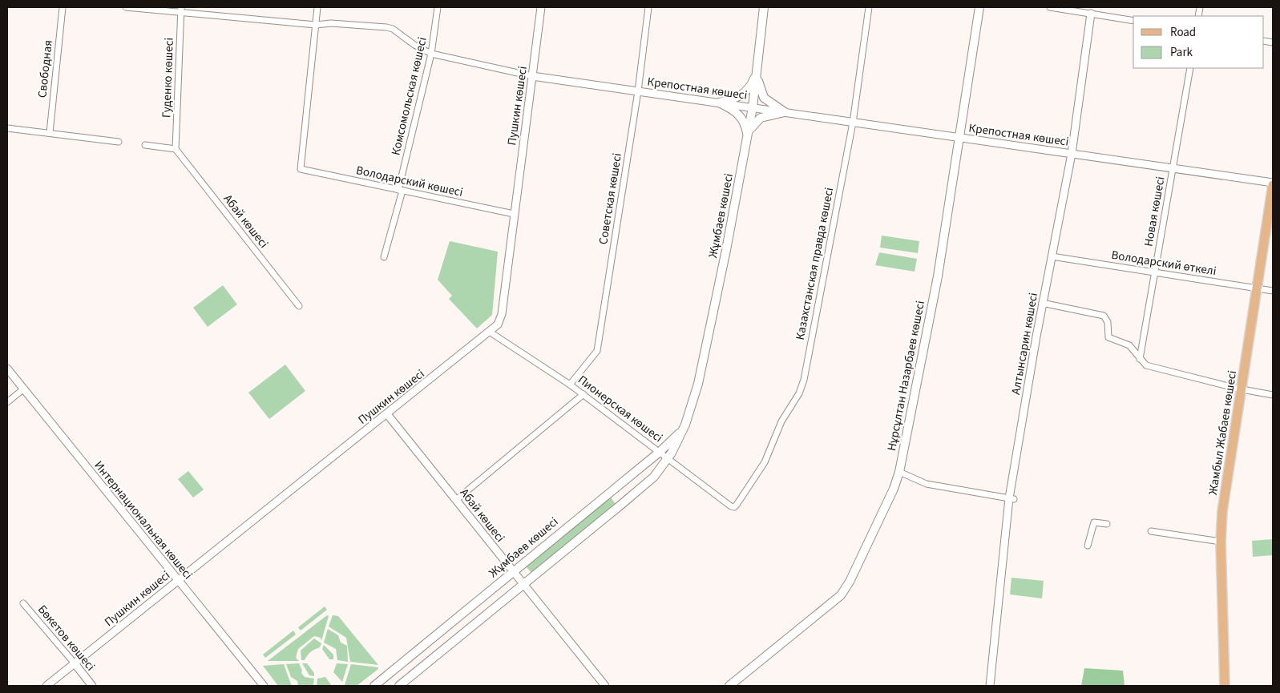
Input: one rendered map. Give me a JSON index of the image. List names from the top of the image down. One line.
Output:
{"streets":{"main road":["Жұмбаев көшесі","Нұрсұлтан Назарбаев көшесі","Жамбыл Жабаев көшесі"],"street":["Свободная","Гуденко көшесі","Крепостная көшесі","Комсомольская көшесі","Пушкин көшесі","Володарский көшесі","Советская көшесі","Новая көшесі","Абай көшесі","Володарский өткелі","Казахстанская правда көшесі","Алтынсарин көшесі","Пионерская көшесі","Интернациональная көшесі","Бөкетов көшесі"]},"crossings":[["Гуденко көшесі","Крепостная көшесі"],["Гуденко көшесі","Абай көшесі"],["Крепостная көшесі","Комсомольская көшесі"],["Крепостная көшесі","Пушкин көшесі"],["Крепостная көшесі","Володарский көшесі"],["Крепостная көшесі","Советская көшесі"],["Крепостная көшесі","Новая көшесі"],["Крепостная көшесі","Жұмбаев көшесі"],["Крепостная көшесі","Казахстанская правда көшесі"],["Крепостная көшесі","Алтынсарин көшесі"],["Крепостная көшесі","Нұрсұлтан Назарбаев көшесі"],["Крепостная көшесі","Жамбыл Жабаев көшесі"],["Комсомольская көшесі","Володарский көшесі"],["Пушкин көшесі","Володарский көшесі"],["Пушкин көшесі","Абай көшесі"],["Пушкин көшесі","Пионерская көшесі"],["Пушкин көшесі","Интернациональная көшесі"],["Пушкин көшесі","Бөкетов көшесі"],["Советская көшесі","Пионерская көшесі"],["Новая көшесі","Володарский өткелі"],["Жұмбаев көшесі","Абай көшесі"],["Жұмбаев көшесі","Пионерская көшесі"],["Володарский өткелі","Алтынсарин көшесі"],["Володарский өткелі","Жамбыл Жабаев көшесі"],["Казахстанская правда көшесі","Пионерская көшесі"]],"legend":["Road","Park"]}
